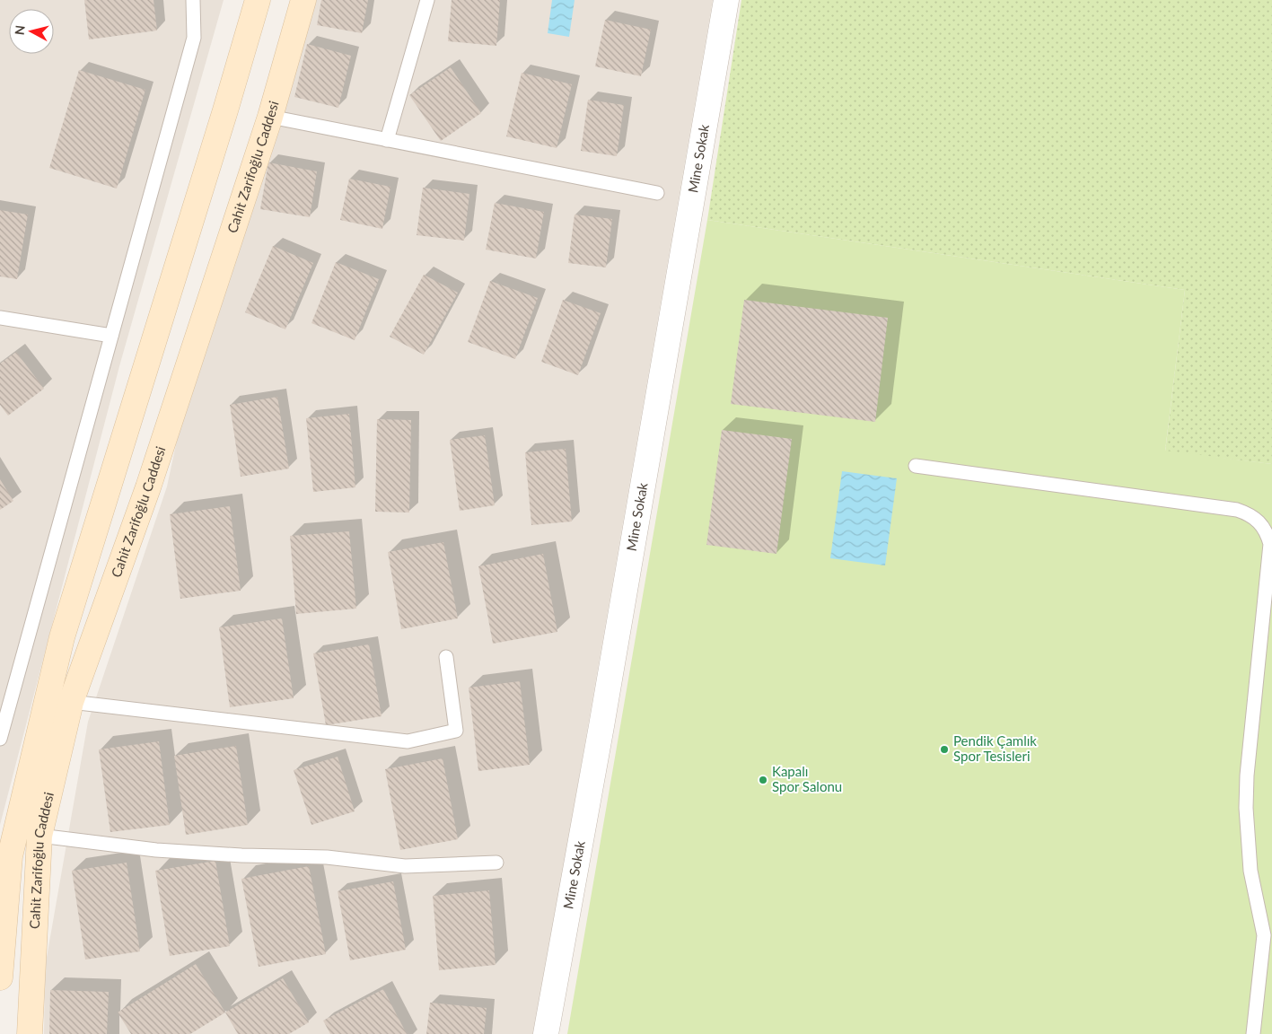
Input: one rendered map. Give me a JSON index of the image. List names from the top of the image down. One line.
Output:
{"streets":{"main road":["Cahit Zarifoğlu Caddesi"],"street":["Mine Sokak"]},"places":["Pendik Çamlık Spor Tesisleri","Kapalı Spor Salonu"],"north":"left"}
